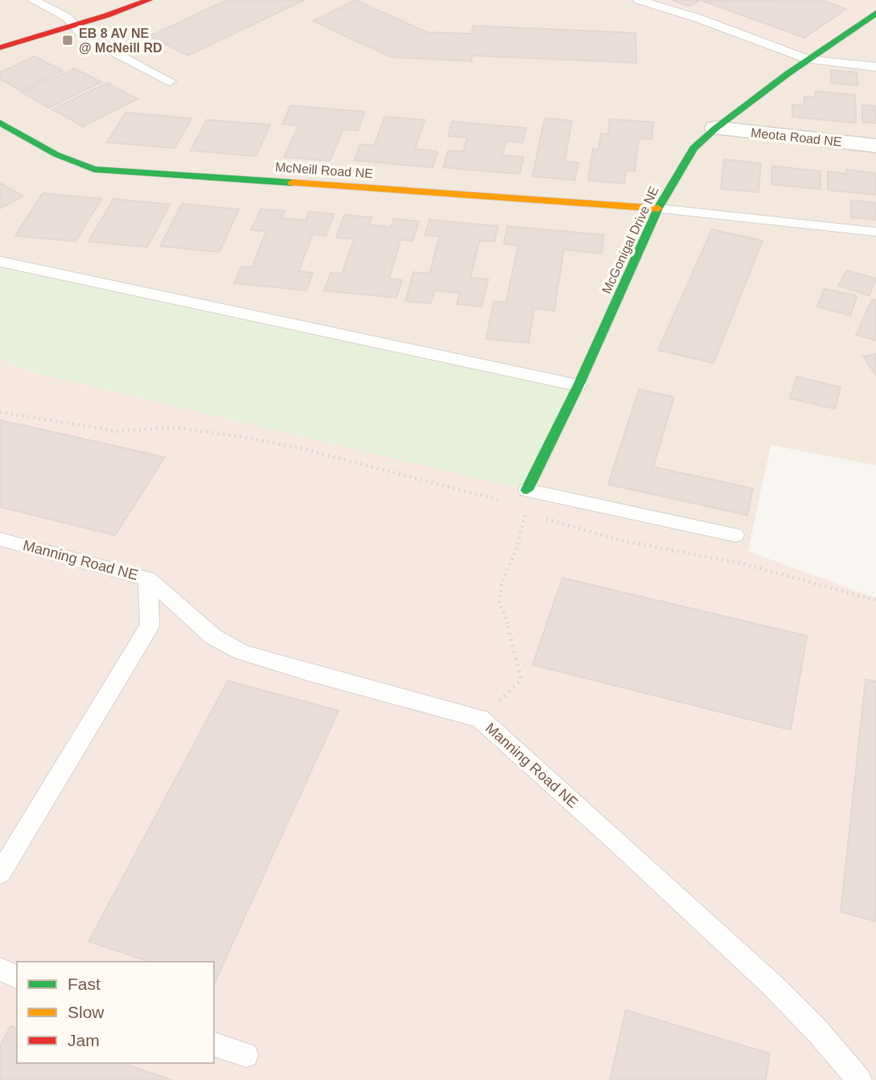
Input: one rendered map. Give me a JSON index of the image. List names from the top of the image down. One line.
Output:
{"streets":{"street":["Meota Road NE","McNeill Road NE","McGonigal Drive NE"],"lane":["Manning Road NE"]},"crossings":[["Meota Road NE","McGonigal Drive NE"],["McNeill Road NE","McGonigal Drive NE"]],"places":{"transit":["EB 8 AV NE @ McNeill RD"]},"legend":["Fast","Slow","Jam"]}
